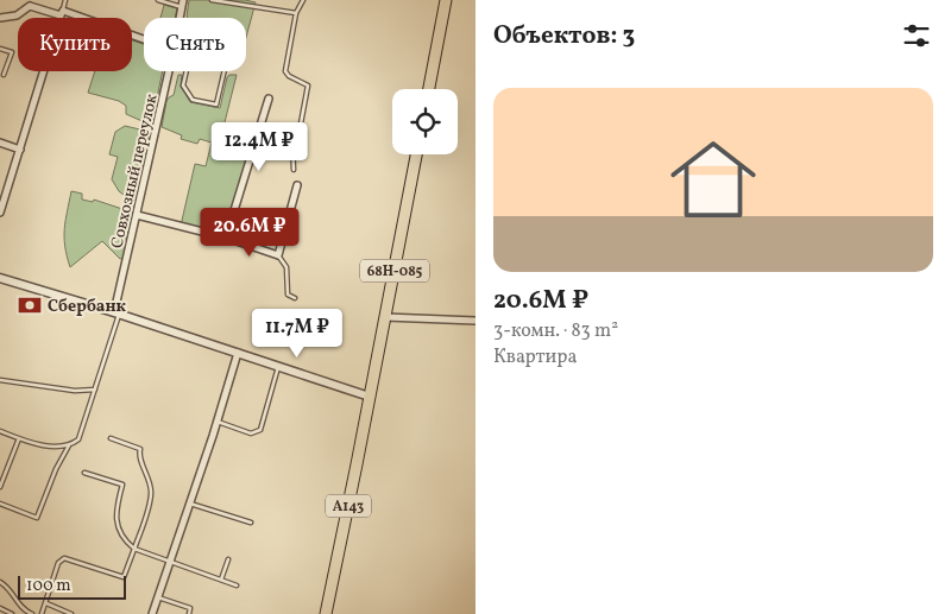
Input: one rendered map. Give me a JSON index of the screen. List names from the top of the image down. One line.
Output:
{"streets":{"main road":["68Н-085","А143"],"street":["Совхозный переулок"]},"crossings":[["68Н-085","А143"]],"places":{"bank":["Сбербанк"]},"scale_bar":"100 m","page":{"heading":"Объектов: 3","chip":["Купить","Снять"],"list":[{"name":"20.6M ₽","note":"3-комн. · 83 m² · Квартира"}],"price":["12.4M ₽","20.6M ₽","11.7M ₽"],"scale":"100 m"}}
